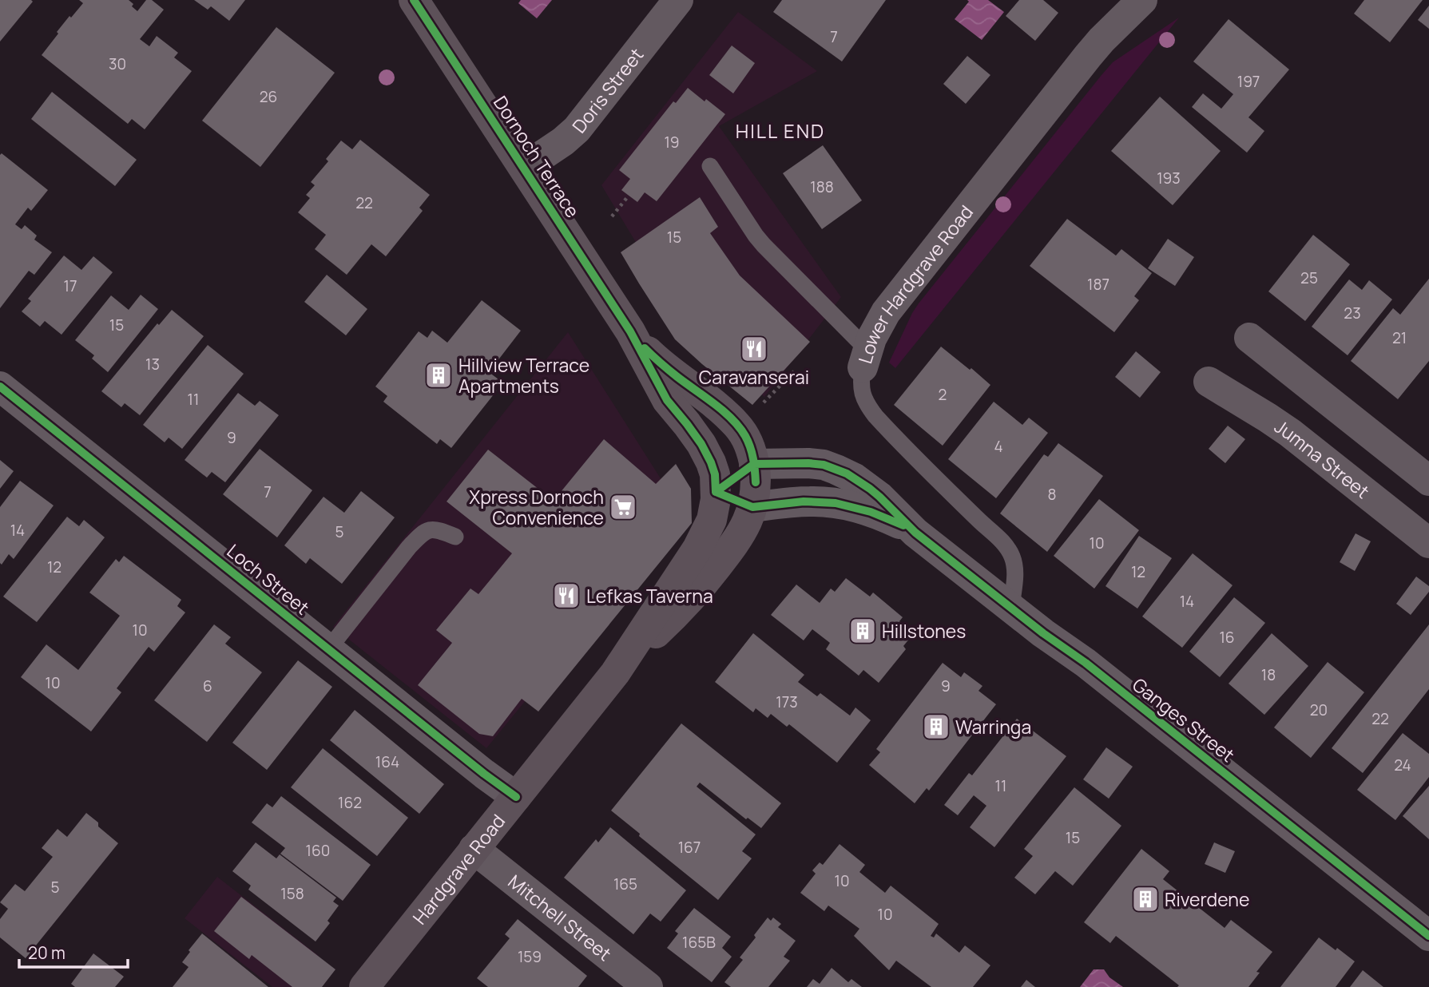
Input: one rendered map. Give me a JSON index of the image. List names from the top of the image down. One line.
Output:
{"streets":{"street":["Doris Street","Dornoch Terrace","Lower Hardgrave Road","Jumna Street","Loch Street","Ganges Street","Hardgrave Road","Mitchell Street"]},"crossings":[["Doris Street","Dornoch Terrace"],["Dornoch Terrace","Ganges Street"],["Dornoch Terrace","Hardgrave Road"],["Lower Hardgrave Road","Ganges Street"],["Loch Street","Hardgrave Road"],["Ganges Street","Hardgrave Road"],["Hardgrave Road","Mitchell Street"]],"districts":["HILL END"],"places":{"restaurant":["Caravanserai","Lefkas Taverna"],"building":["Hillview Terrace Apartments","Hillstones","Warringa","Riverdene"],"supermarket":["Xpress Dornoch Convenience"]},"house_numbers":["7","30","197","26","19","193","188","22","15","25","187","17","23","15","21","13","2","11","9","4","7","8","14","5","10","12","12","14","10","16","18","10","6","9","173","20","22","164","24","11","162","15","167","160","10","165","5","158","10","165B","159"],"scale_bar":"20 m"}
